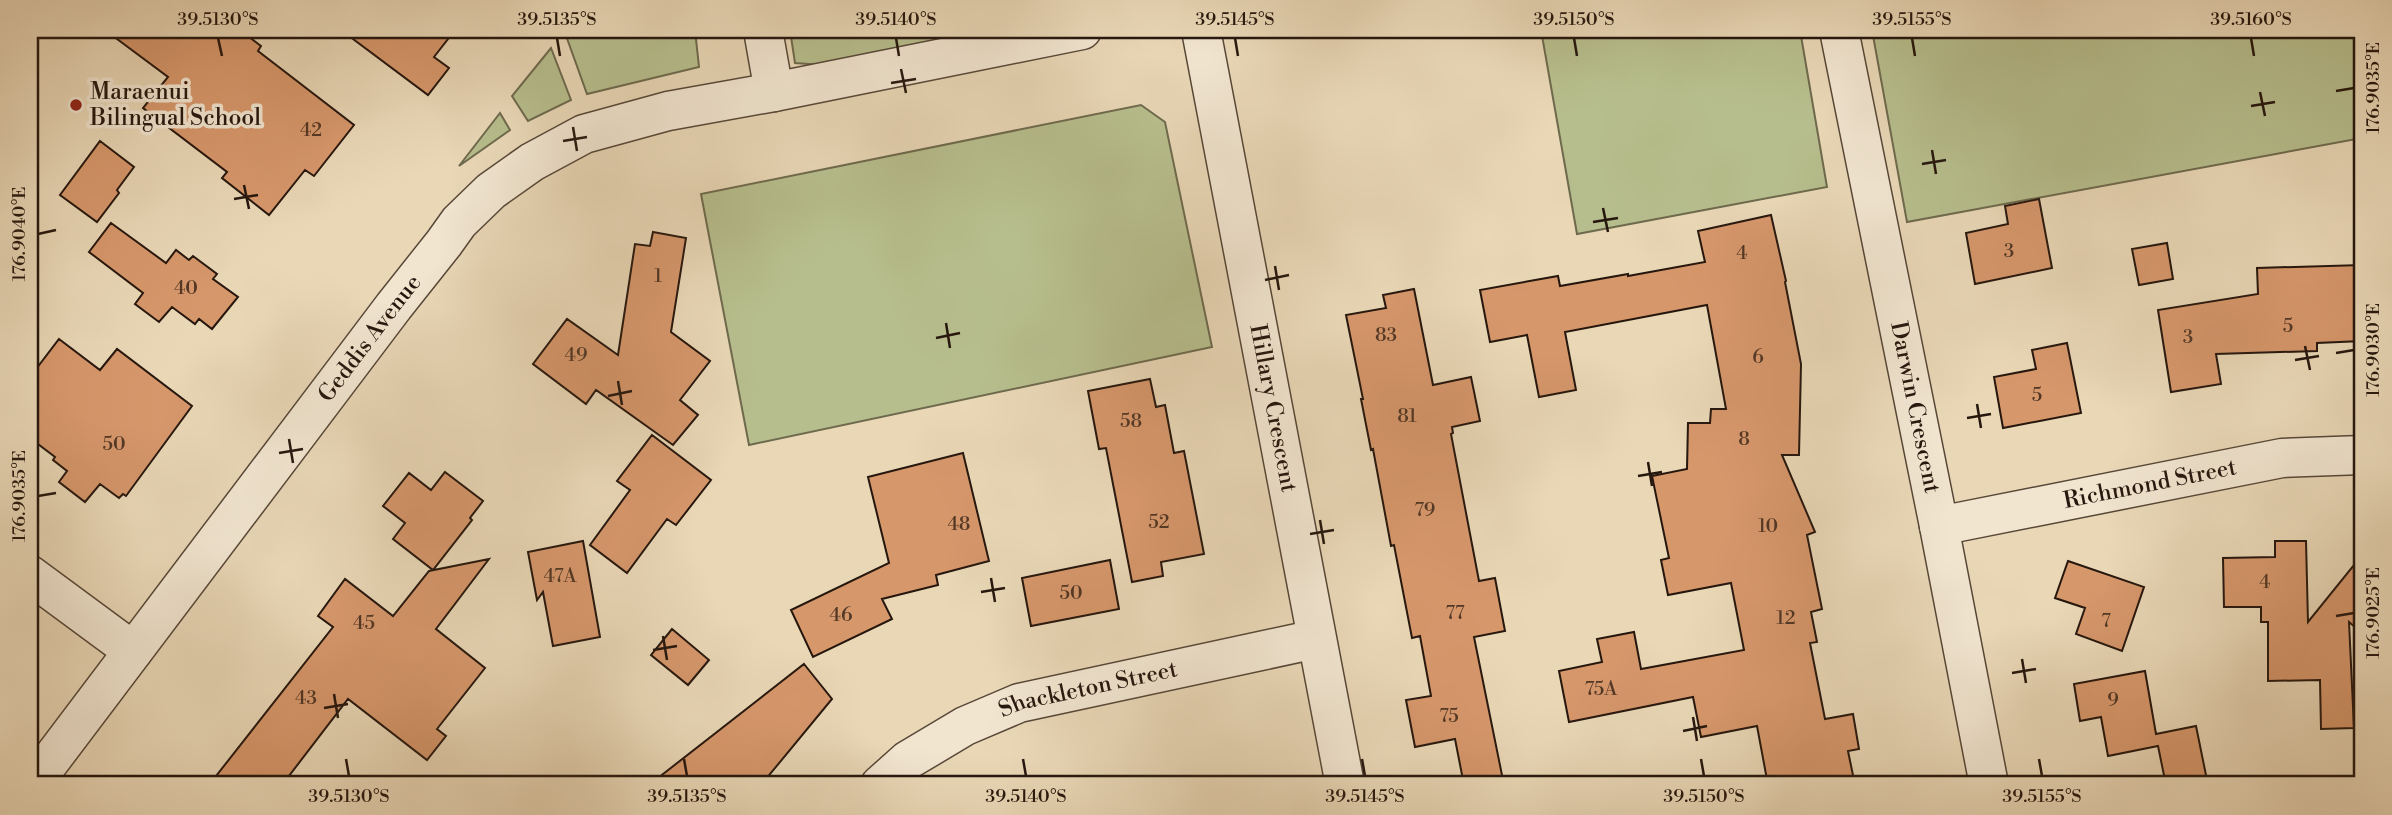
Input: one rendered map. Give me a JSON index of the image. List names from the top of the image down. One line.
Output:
{"streets":{"street":["Geddis Avenue","Darwin Crescent","Hillary Crescent","Richmond Street","Shackleton Street"]},"crossings":[["Darwin Crescent","Richmond Street"],["Hillary Crescent","Shackleton Street"]],"places":["Maraenui Bilingual School"],"house_numbers":["42","3","4","1","40","5","83","3","49","6","5","81","58","8","50","79","52","48","10","47A","4","50","77","46","12","7","45","75A","43","9","75"],"coordinates":["39.5130°S","39.5135°S","39.5140°S","39.5145°S","39.5150°S","39.5155°S","39.5160°S","176.9035°E","176.9040°E","176.9030°E","176.9025°E"]}
